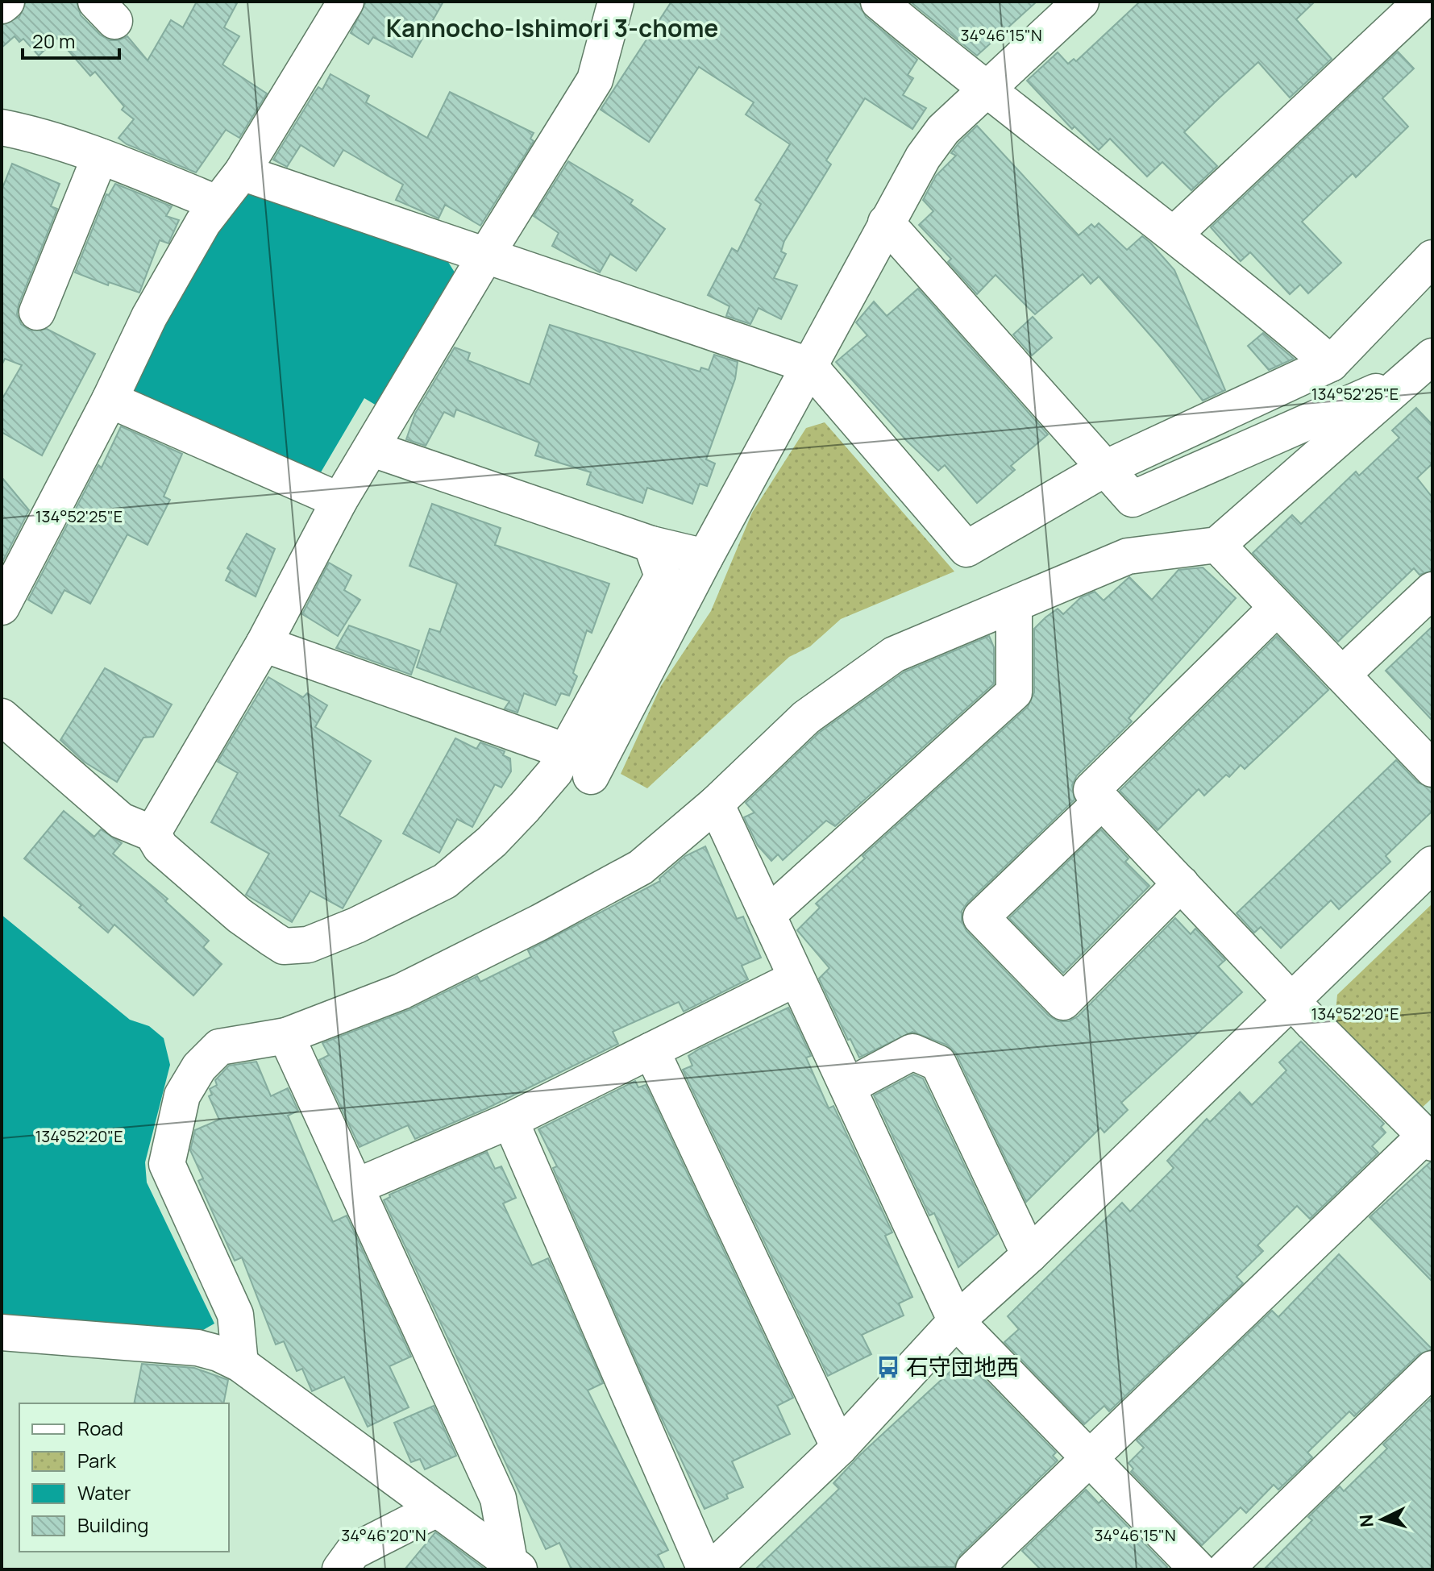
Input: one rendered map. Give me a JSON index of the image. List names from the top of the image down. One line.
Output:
{"districts":["Kannocho-Ishimori 3-chome"],"places":{"bus stop":["石守団地西"]},"legend":["Road","Park","Water","Building"],"scale_bar":"20 m","north":"left","coordinates":["34°46'15\"N","134°52'25\"E","134°52'20\"E","34°46'20\"N"]}
